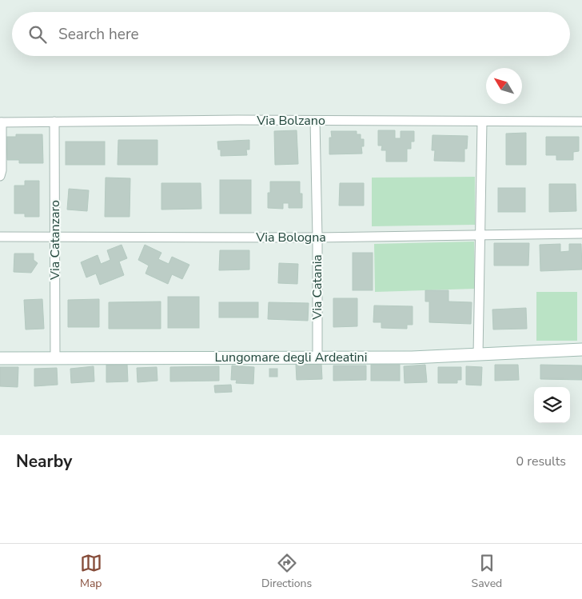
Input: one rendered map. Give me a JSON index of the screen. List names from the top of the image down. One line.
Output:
{"streets":{"main road":["Lungomare degli Ardeatini"],"street":["Via Bolzano","Via Bologna","Via Catanzaro","Via Catania"]},"crossings":[["Via Bolzano","Via Catanzaro"],["Via Bolzano","Via Catania"],["Via Bologna","Via Catanzaro"],["Via Bologna","Via Catania"],["Via Catanzaro","Lungomare degli Ardeatini"],["Via Catania","Lungomare degli Ardeatini"]],"north":"top left","page":{"search":"Search here","heading":["Nearby","0 results"],"nav":["Map","Directions","Saved"]}}
